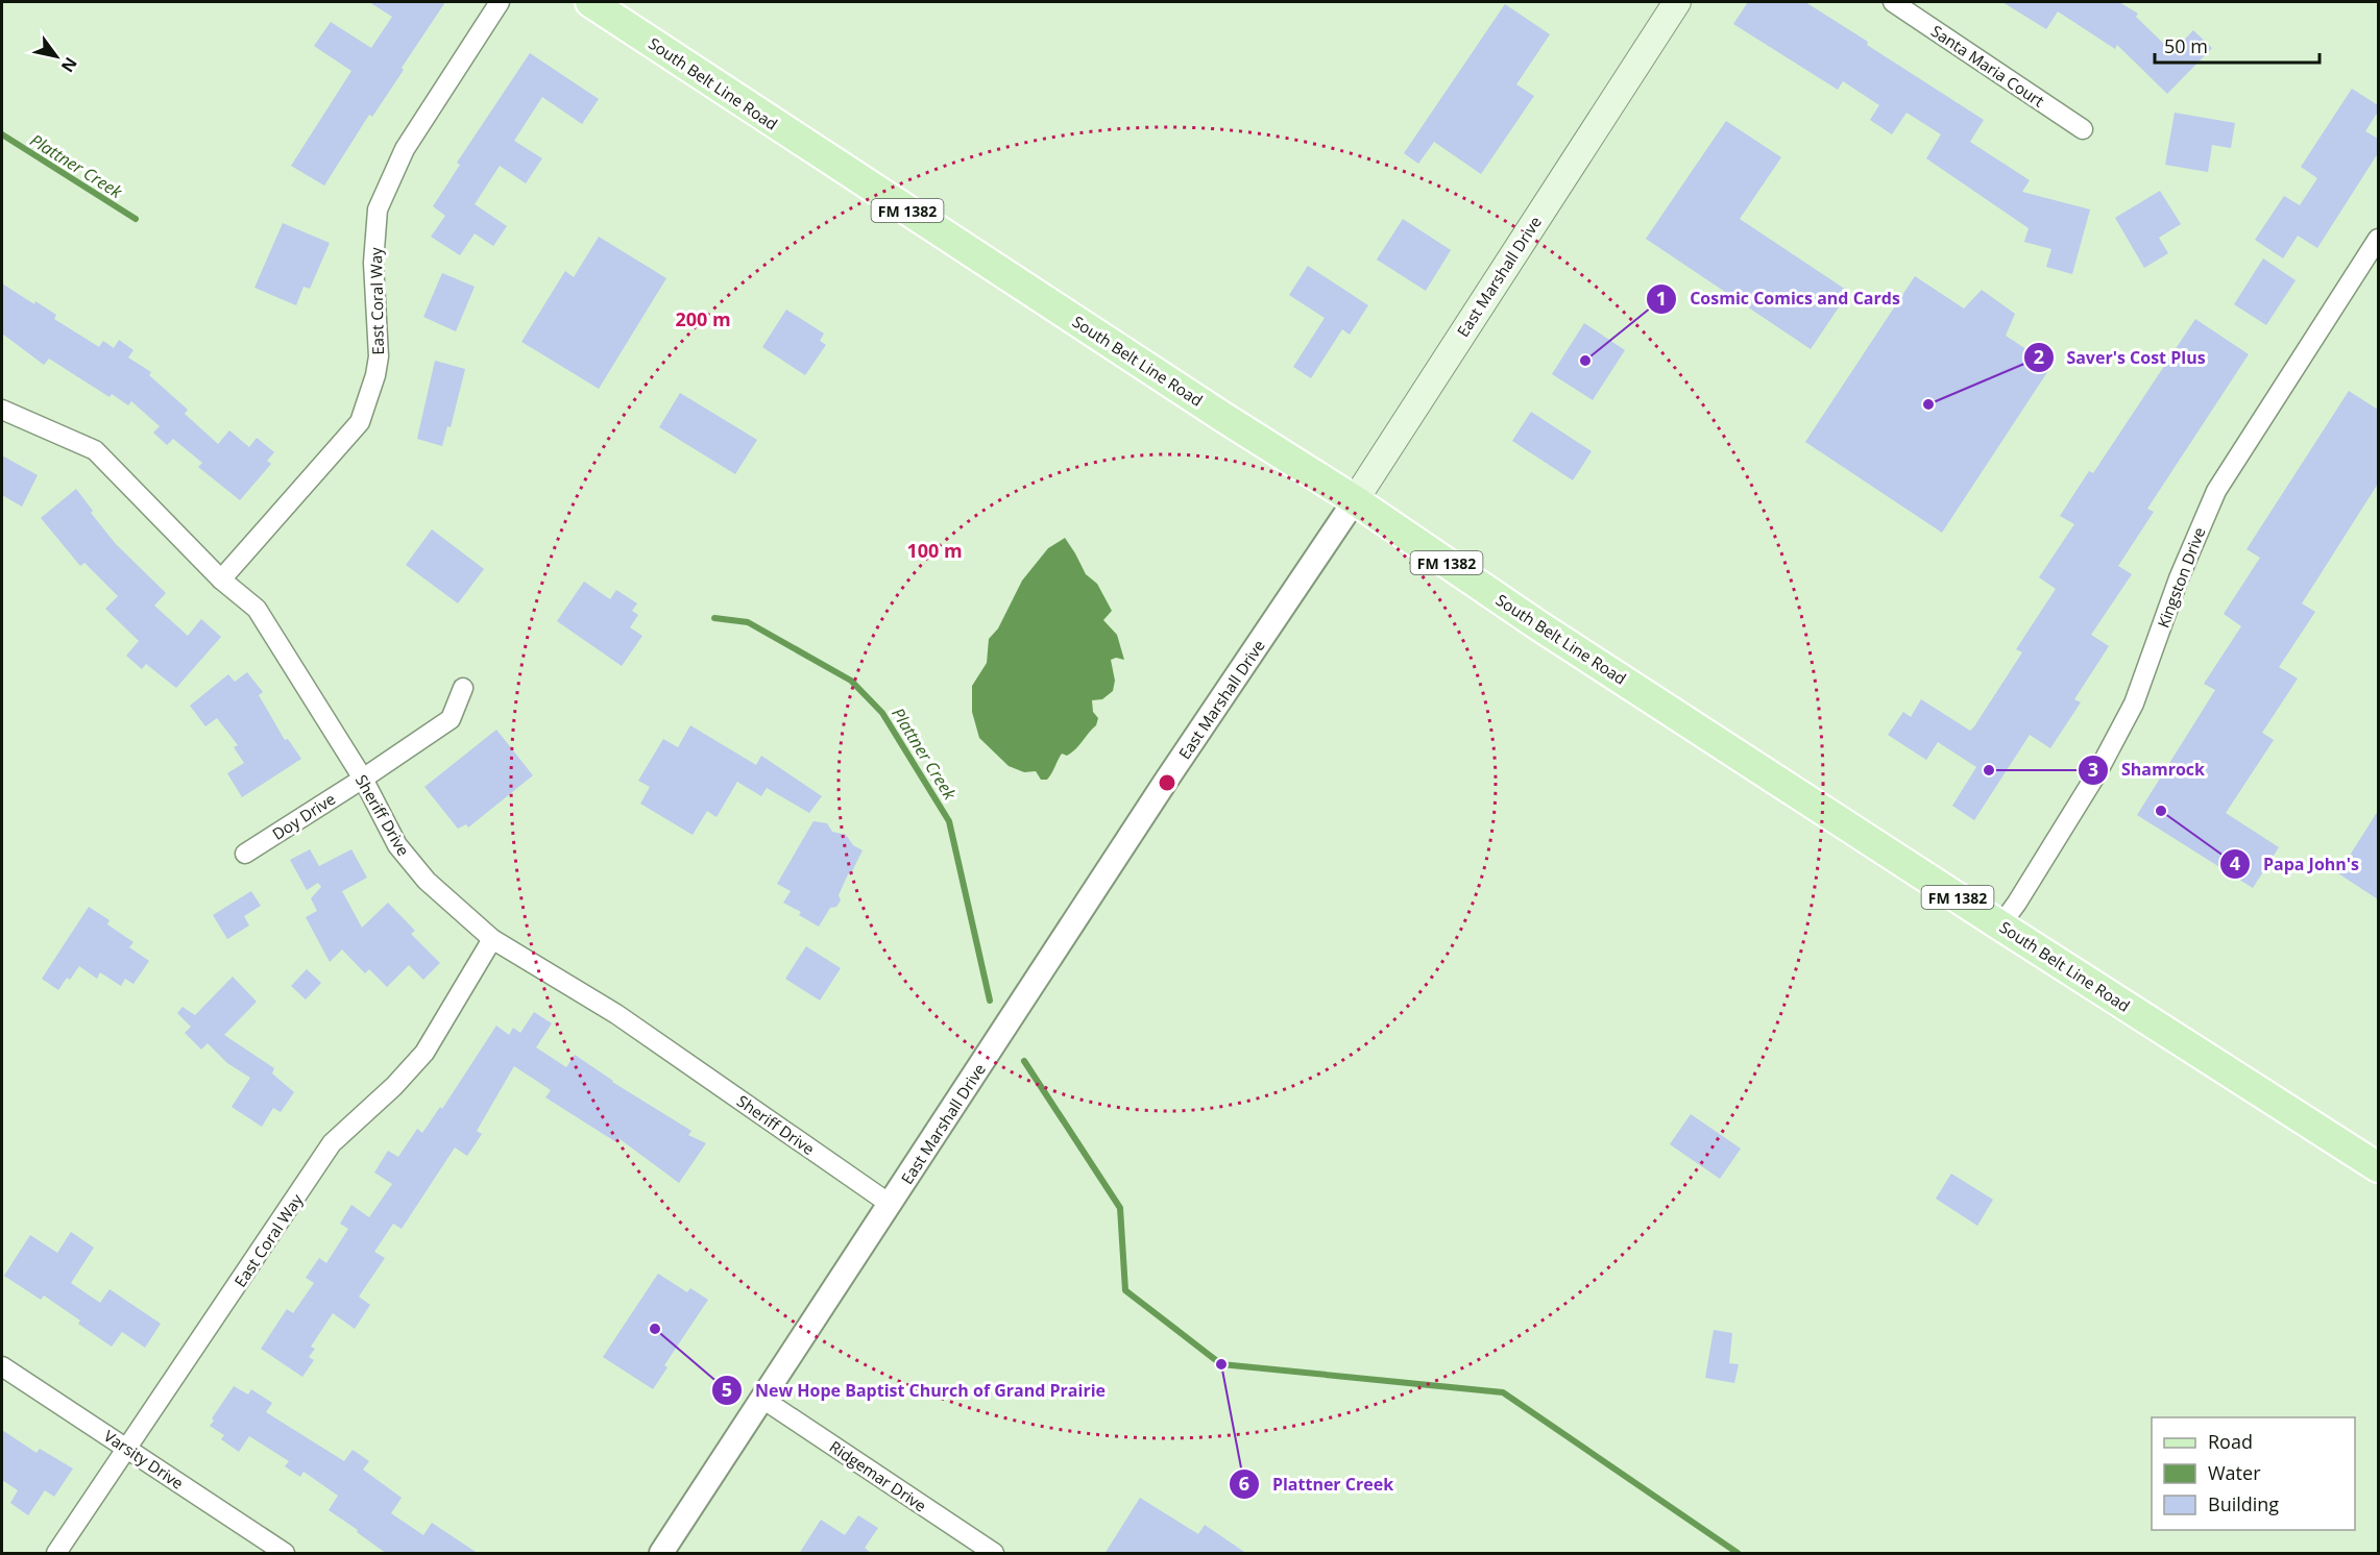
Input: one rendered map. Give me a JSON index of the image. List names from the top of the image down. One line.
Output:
{"streets":{"main road":["South Belt Line Road","FM 1382","East Marshall Drive"],"street":["Santa Maria Court","East Coral Way","Kingston Drive","Sheriff Drive","Doy Drive","Varsity Drive","Ridgemar Drive"]},"crossings":[["South Belt Line Road","East Marshall Drive"],["South Belt Line Road","Kingston Drive"],["East Marshall Drive","Sheriff Drive"],["East Marshall Drive","Ridgemar Drive"],["East Coral Way","Sheriff Drive"],["East Coral Way","Varsity Drive"],["Sheriff Drive","Doy Drive"]],"water":["Plattner Creek"],"places":["Cosmic Comics and Cards","Saver's Cost Plus","Shamrock","Papa John's","New Hope Baptist Church of Grand Prairie","Plattner Creek"],"legend":["Road","Water","Building"],"scale_bar":"50 m","north":"bottom right","rings":["200 m","100 m"]}
